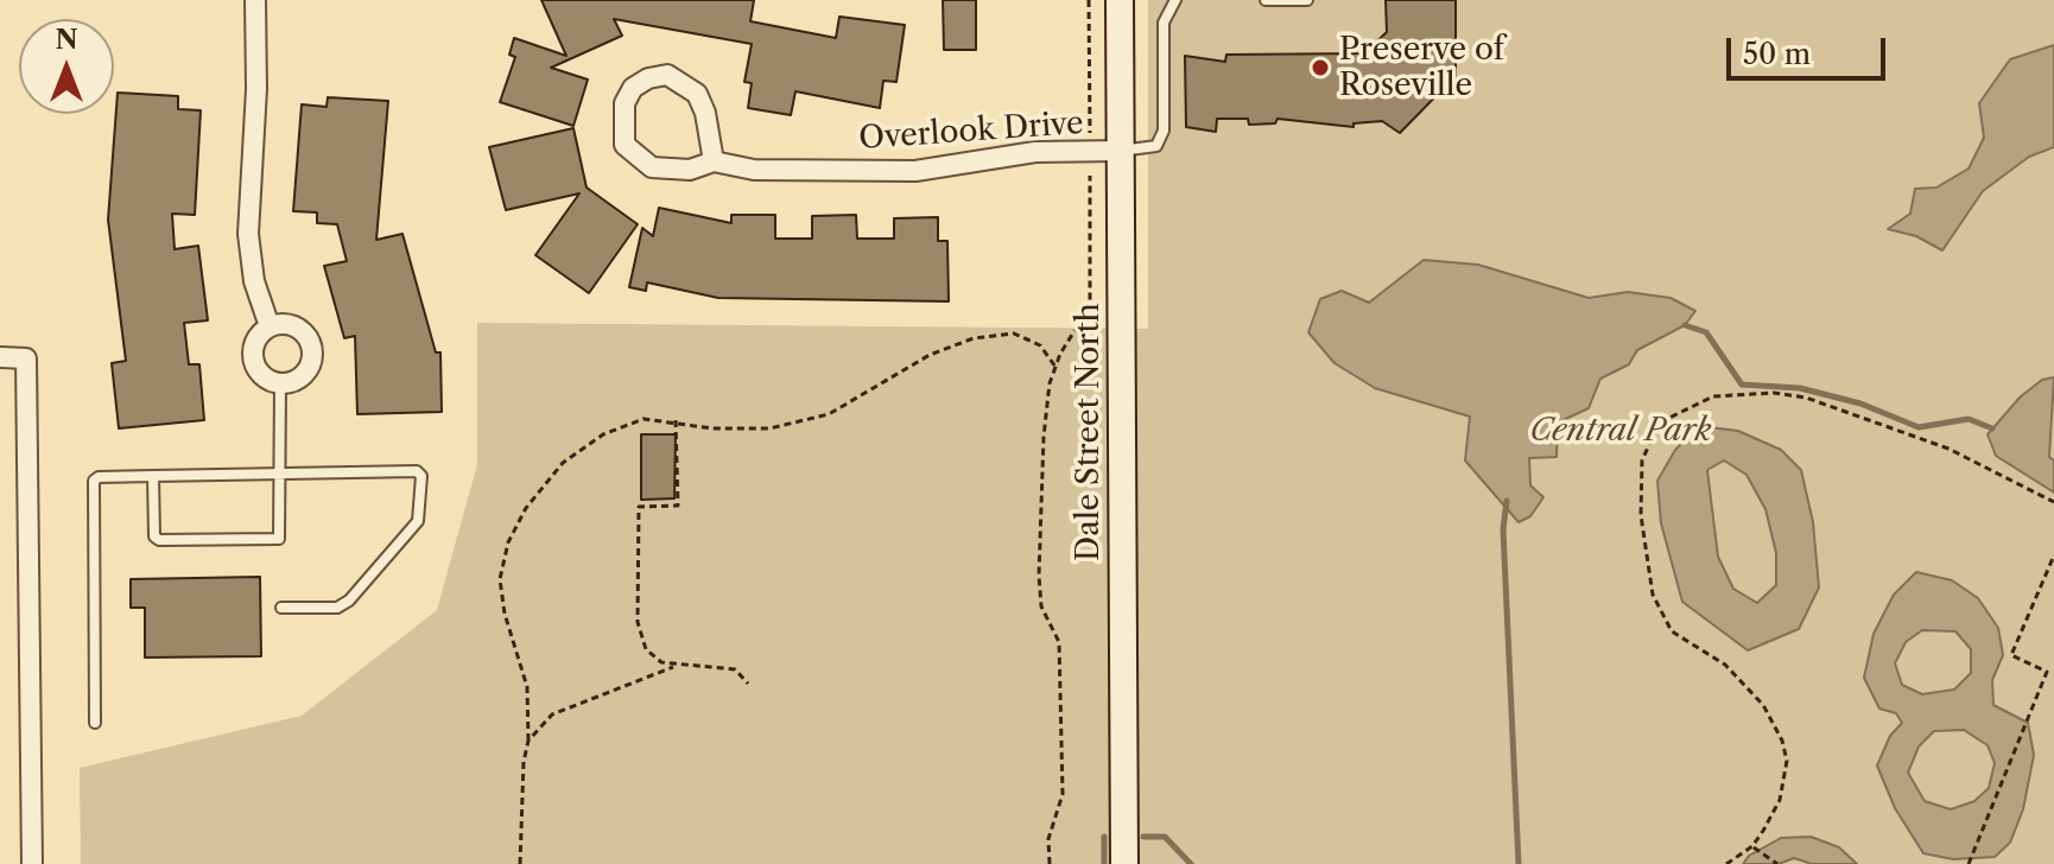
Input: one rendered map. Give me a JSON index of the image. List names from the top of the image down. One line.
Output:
{"streets":{"main road":["Dale Street North"],"street":["Overlook Drive"]},"crossings":[["Overlook Drive","Dale Street North"]],"parks":["Central Park"],"places":["Preserve of Roseville"],"scale_bar":"50 m","north":"top"}
